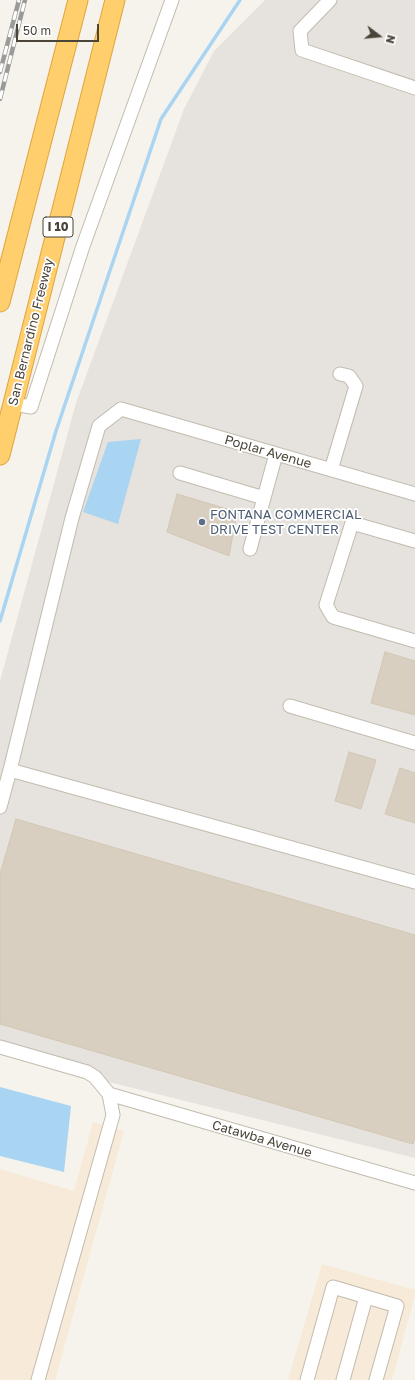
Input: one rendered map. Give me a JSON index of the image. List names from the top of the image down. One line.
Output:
{"streets":{"highway":["I 10","San Bernardino Freeway"],"street":["Poplar Avenue","Catawba Avenue"]},"places":["FONTANA COMMERCIAL DRIVE TEST CENTER"],"scale_bar":"50 m","north":"right"}
